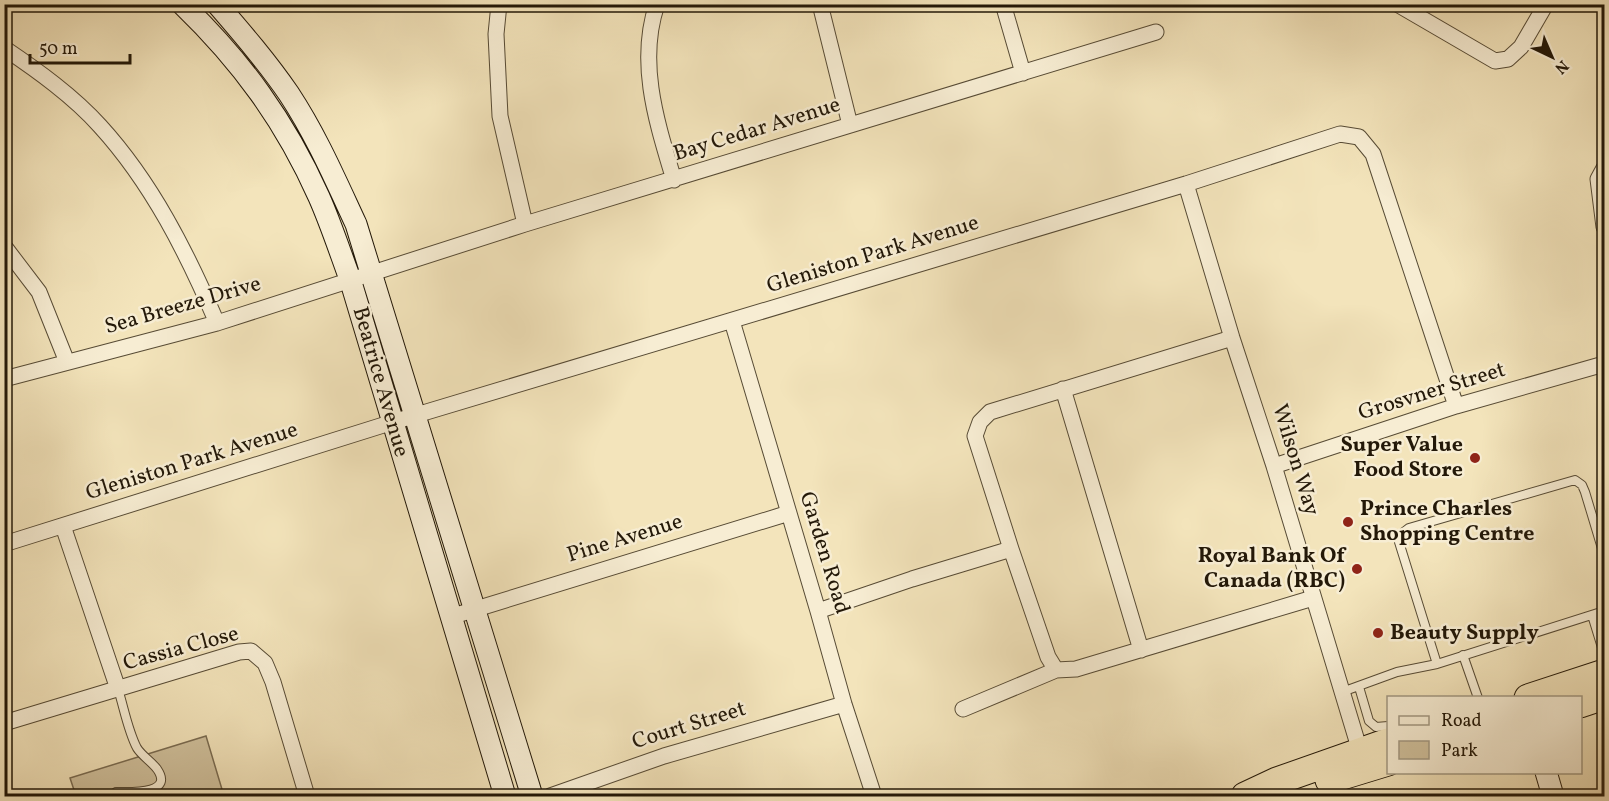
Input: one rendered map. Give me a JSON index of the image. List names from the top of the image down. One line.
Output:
{"streets":{"main road":["Beatrice Avenue"],"street":["Bay Cedar Avenue","Gleniston Park Avenue","Sea Breeze Drive","Grosvner Street","Wilson Way","Pine Avenue","Garden Road","Cassia Close","Court Street"]},"crossings":[["Bay Cedar Avenue","Sea Breeze Drive"],["Bay Cedar Avenue","Beatrice Avenue"],["Gleniston Park Avenue","Beatrice Avenue"],["Gleniston Park Avenue","Grosvner Street"],["Gleniston Park Avenue","Wilson Way"],["Gleniston Park Avenue","Garden Road"],["Sea Breeze Drive","Beatrice Avenue"],["Beatrice Avenue","Pine Avenue"],["Grosvner Street","Wilson Way"],["Pine Avenue","Garden Road"],["Garden Road","Court Street"]],"places":["Super Value Food Store","Prince Charles Shopping Centre","Royal Bank Of Canada (RBC)","Beauty Supply"],"legend":["Road","Park"],"scale_bar":"50 m","north":"bottom right"}
